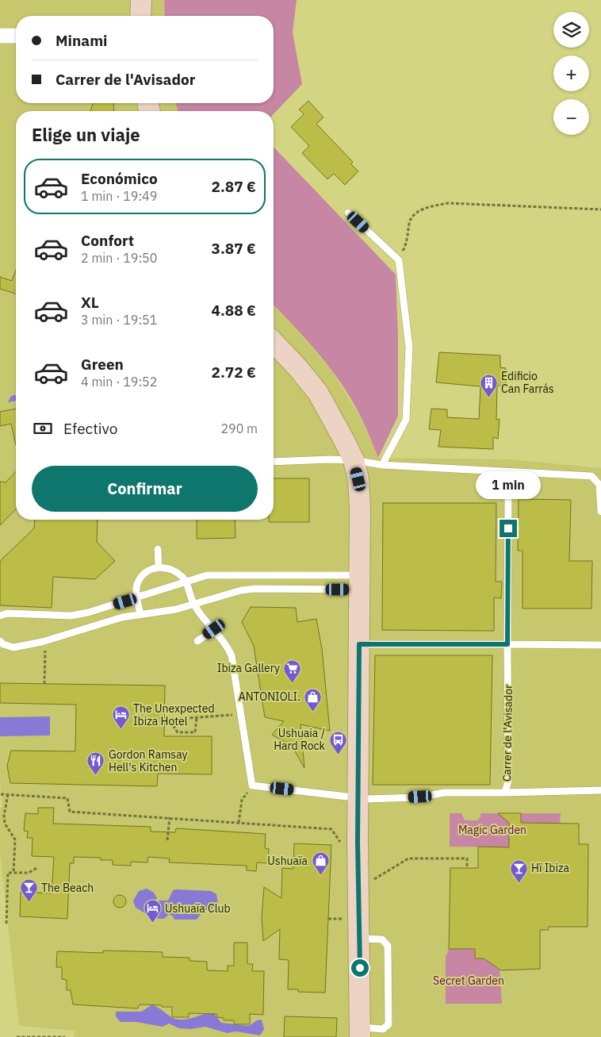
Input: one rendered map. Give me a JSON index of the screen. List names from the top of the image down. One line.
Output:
{"streets":{"lane":["Carrer de l'Avisador"]},"parks":["Magic Garden","Secret Garden"],"places":{"building":["Edificio Can Farrás"],"supermarket":["Ibiza Gallery"],"shop":["ANTONIOLI.","Ushuaïa"],"hotel":["The Unexpected Ibiza Hotel","Ushuaïa Club"],"bus stop":["Ushuaia / Hard Rock"],"restaurant":["Gordon Ramsay Hell's Kitchen"],"bar":["Hï Ibiza","The Beach"]},"page":{"map_buttons":["+","−"],"banner":["Minami","Carrer de l'Avisador"],"heading":"Elige un viaje","list":[{"name":"Económico","note":"1 min · 19:49","value":"2.87 €"},{"name":"Confort","note":"2 min · 19:50","value":"3.87 €"},{"name":"XL","note":"3 min · 19:51","value":"4.88 €"},{"name":"Green","note":"4 min · 19:52","value":"2.72 €"}],"pay":["Efectivo","290 m"],"buttons":"Confirmar","bubble":"1 min"}}
